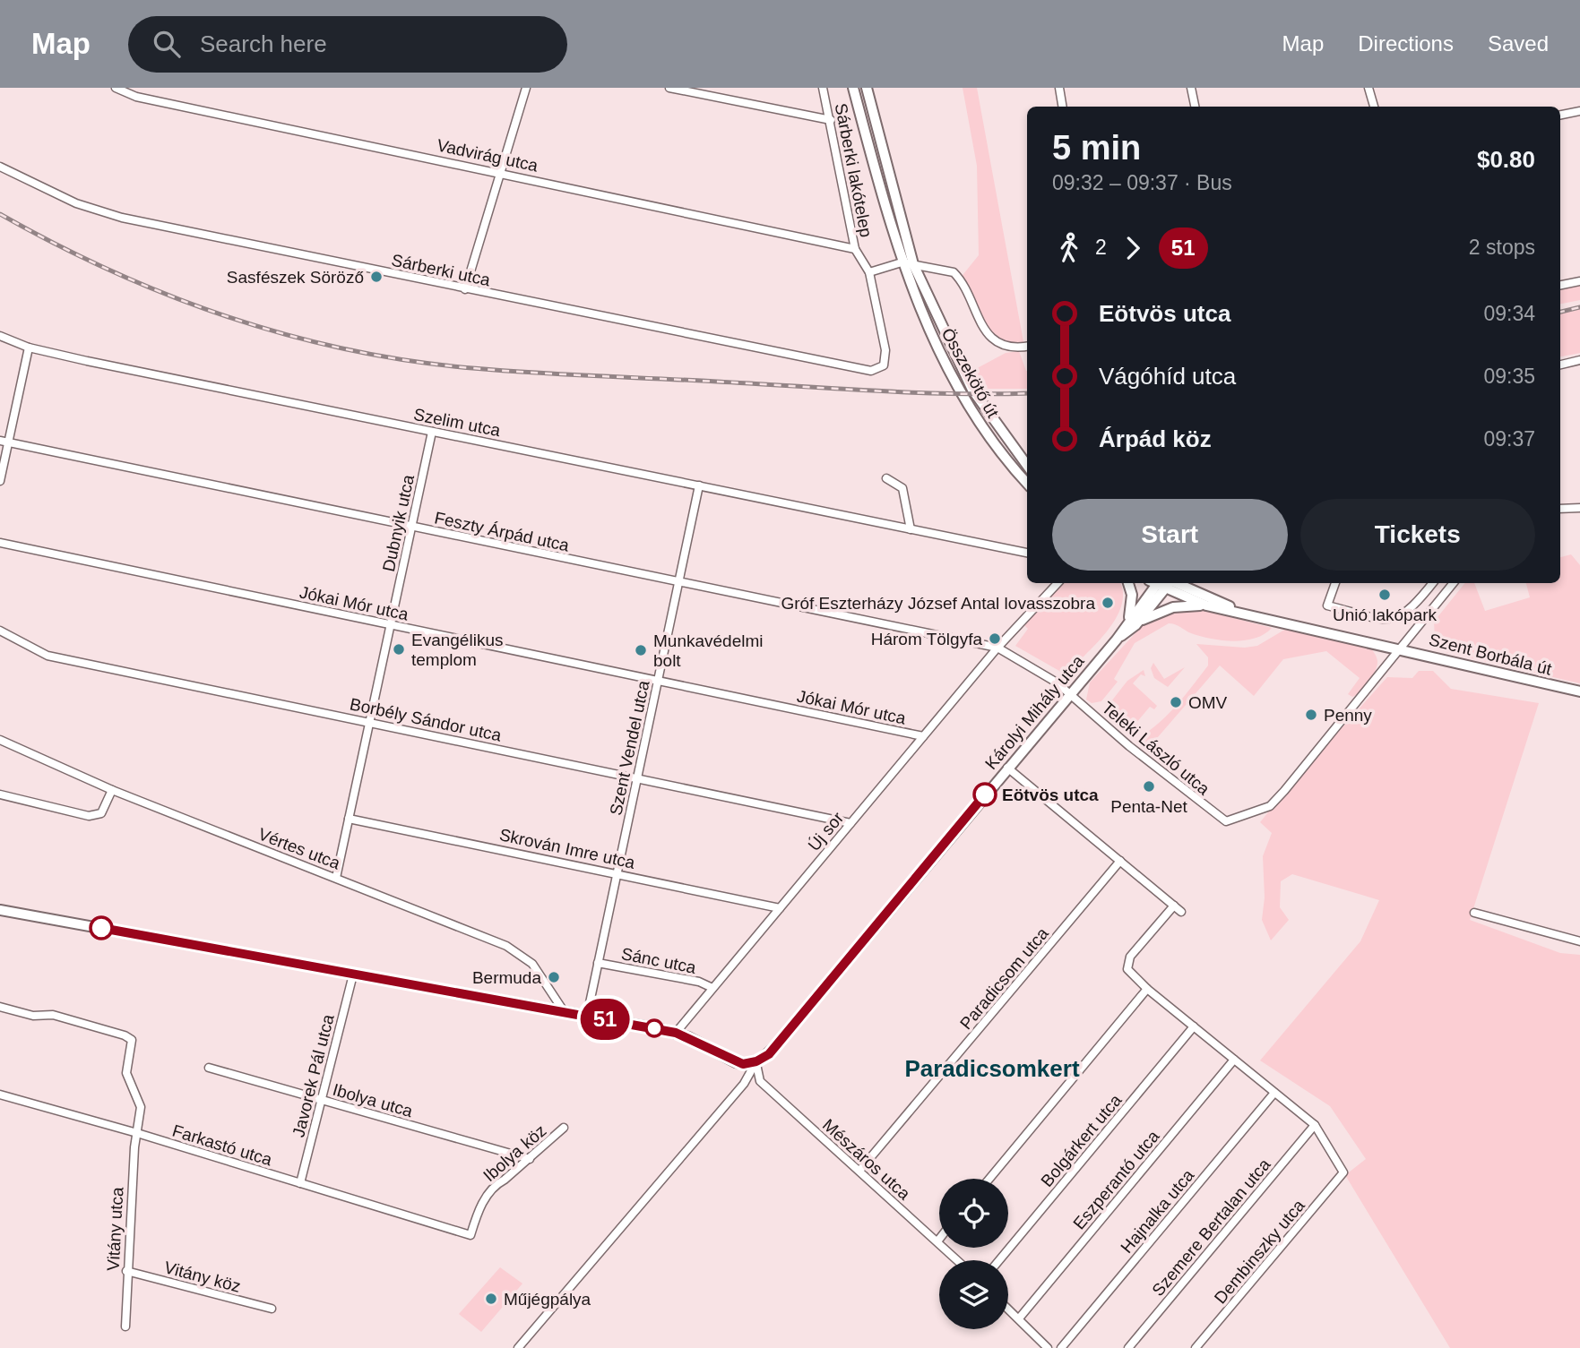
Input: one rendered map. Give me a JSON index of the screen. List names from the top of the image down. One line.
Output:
{"streets":{"street":["Vadvirág utca","Sárberki lakótelep","Sárberki utca","Összekötő út","Szelim utca","Dubnyik utca","Feszty Árpád utca","Jókai Mór utca","Szent Borbála út","Károlyi Mihály utca","Borbély Sándor utca","Szent Vendel utca","Teleki László utca","Új sor","Vértes utca","Skrován Imre utca","Sánc utca","Paradicsom utca","Javorek Pál utca","Ibolya utca","Bolgárkert utca","Farkastó utca","Ibolya köz","Mészáros utca","Eszperantó utca","Hajnalka utca","Szemere Bertalan utca","Vitány utca","Dembinszky utca","Vitány köz"]},"crossings":[["Vadvirág utca","Sárberki lakótelep"],["Sárberki lakótelep","Sárberki utca"],["Szelim utca","Dubnyik utca"],["Szelim utca","Szent Vendel utca"],["Dubnyik utca","Feszty Árpád utca"],["Dubnyik utca","Jókai Mór utca"],["Dubnyik utca","Borbély Sándor utca"],["Dubnyik utca","Vértes utca"],["Dubnyik utca","Skrován Imre utca"],["Feszty Árpád utca","Szent Vendel utca"],["Feszty Árpád utca","Teleki László utca"],["Feszty Árpád utca","Új sor"],["Jókai Mór utca","Szent Vendel utca"],["Jókai Mór utca","Új sor"],["Szent Borbála út","Teleki László utca"],["Károlyi Mihály utca","Teleki László utca"],["Károlyi Mihály utca","Mészáros utca"],["Borbély Sándor utca","Szent Vendel utca"],["Borbély Sándor utca","Új sor"],["Szent Vendel utca","Skrován Imre utca"],["Szent Vendel utca","Sánc utca"],["Teleki László utca","Új sor"],["Új sor","Skrován Imre utca"],["Új sor","Sánc utca"],["Paradicsom utca","Mészáros utca"],["Javorek Pál utca","Ibolya utca"],["Javorek Pál utca","Farkastó utca"],["Ibolya utca","Ibolya köz"],["Farkastó utca","Ibolya köz"],["Farkastó utca","Vitány utca"],["Szemere Bertalan utca","Dembinszky utca"],["Vitány utca","Vitány köz"]],"districts":["Paradicsomkert"],"places":["Sasfészek Söröző","Unió lakópark","Gróf Eszterházy József Antal lovasszobra","Három Tölgyfa","Evangélikus templom","Munkavédelmi bolt","OMV","Penny","Penta-Net","Eötvös utca","Bermuda","Műjégpálya"],"lines":["bus line 51"],"page":{"header":"Map","search":"Search here","nav":["Map","Directions","Saved"],"on_map":"51","heading":["5 min","09:32 – 09:37 · Bus","$0.80"],"legs":["2","51","2 stops"],"list":[{"name":"Eötvös utca","value":"09:34"},{"name":"Vágóhíd utca","value":"09:35"},{"name":"Árpád köz","value":"09:37"}],"buttons":["Start","Tickets"]}}
